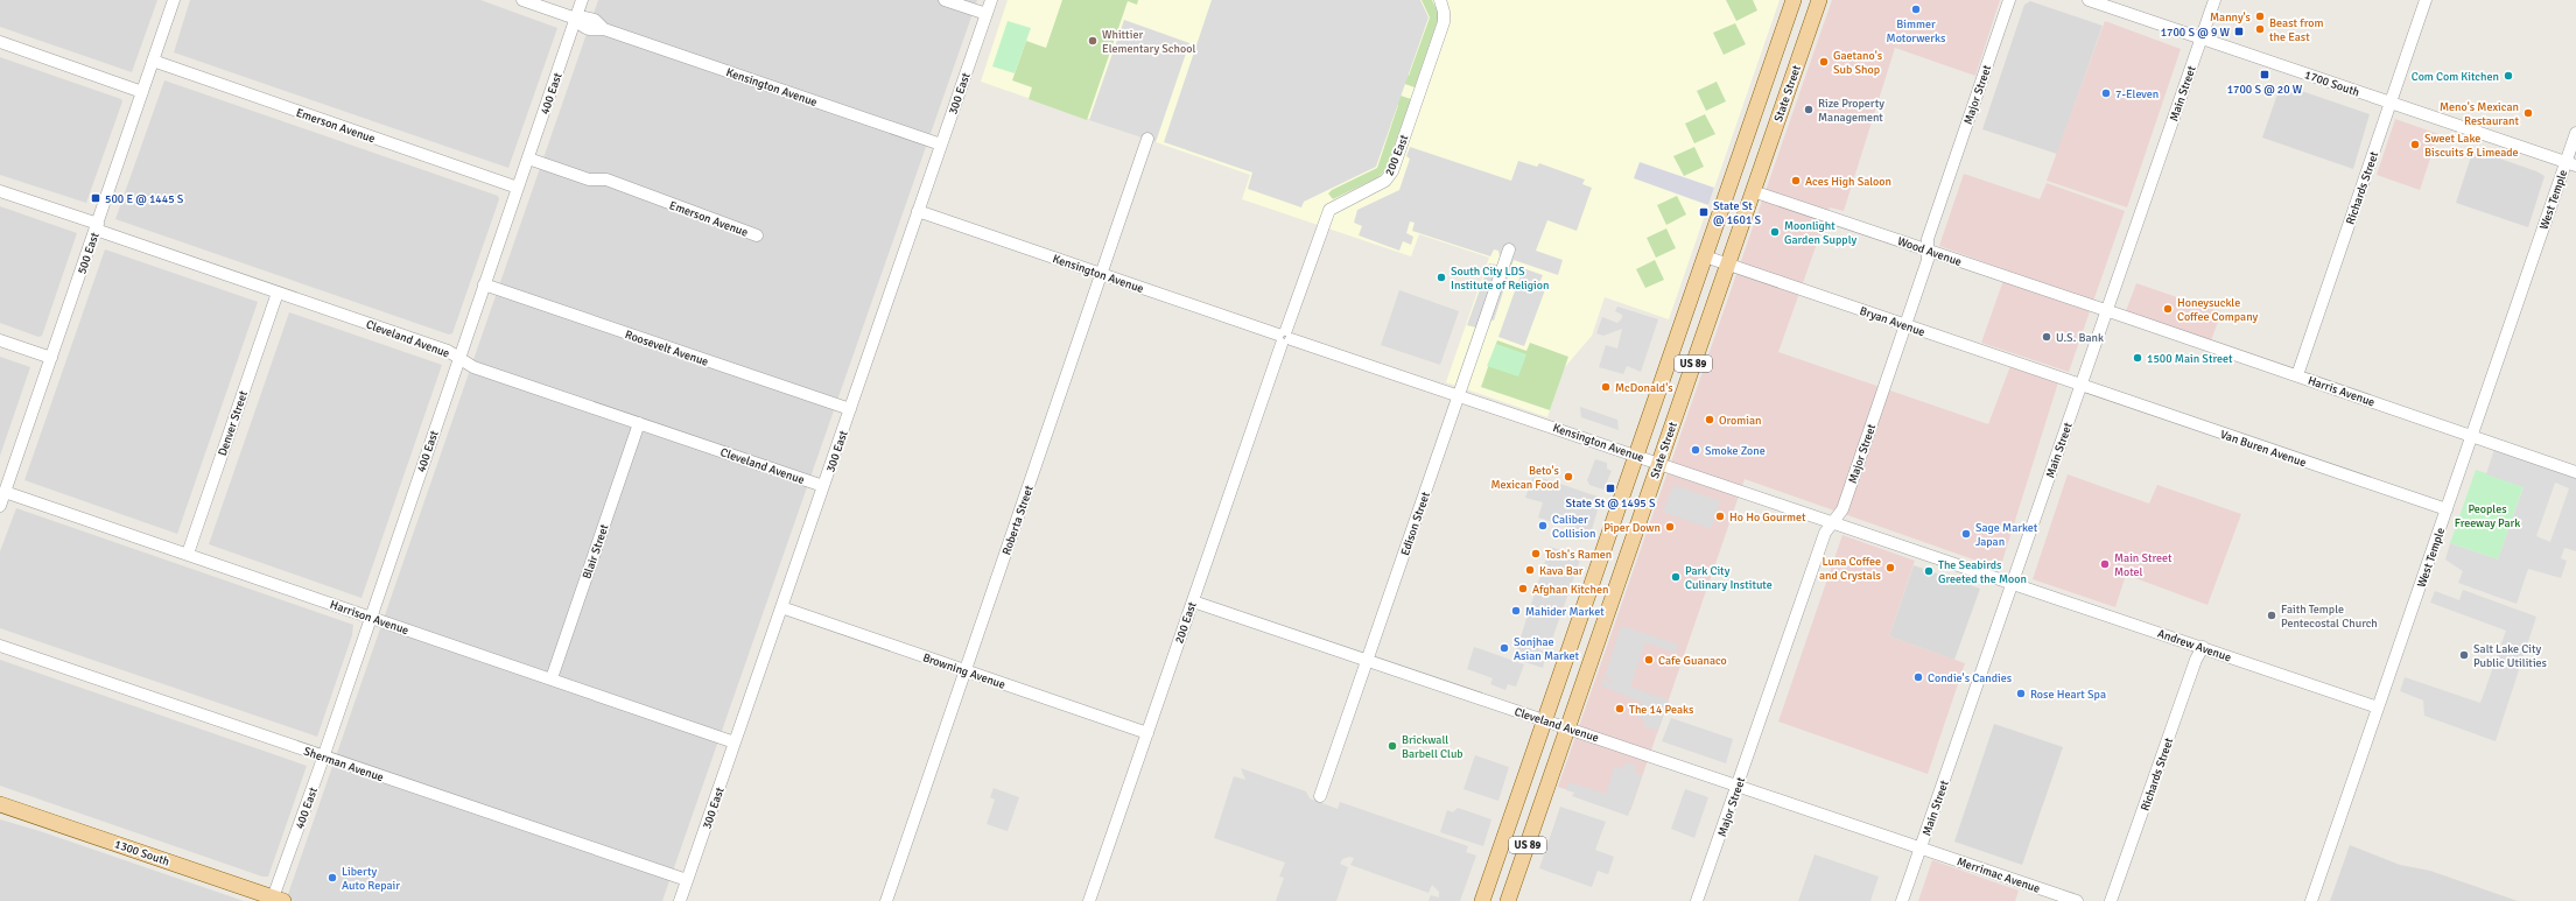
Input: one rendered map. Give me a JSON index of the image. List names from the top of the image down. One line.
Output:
{"streets":{"main road":["State Street","US 89","1300 South"],"street":["1700 South","Kensington Avenue","400 East","300 East","Main Street","Major Street","Emerson Avenue","200 East","Richards Street","West Temple","Wood Avenue","500 East","Bryan Avenue","Cleveland Avenue","Roosevelt Avenue","Harris Avenue","Denver Street","Van Buren Avenue","Roberta Street","Edison Street","Blair Street","Harrison Avenue","Andrew Avenue","Browning Avenue","Sherman Avenue","Merrimac Avenue"]},"crossings":[["1700 South","Main Street"],["1700 South","Richards Street"],["1700 South","West Temple"],["Kensington Avenue","400 East"],["Kensington Avenue","300 East"],["Kensington Avenue","State Street"],["Kensington Avenue","Main Street"],["Kensington Avenue","Major Street"],["Kensington Avenue","200 East"],["Kensington Avenue","Roberta Street"],["Kensington Avenue","Edison Street"],["Kensington Avenue","Andrew Avenue"],["400 East","Emerson Avenue"],["400 East","Cleveland Avenue"],["400 East","Roosevelt Avenue"],["400 East","Harrison Avenue"],["400 East","Sherman Avenue"],["400 East","1300 South"],["300 East","Cleveland Avenue"],["300 East","Roosevelt Avenue"],["300 East","Harrison Avenue"],["300 East","Browning Avenue"],["300 East","Sherman Avenue"],["State Street","Wood Avenue"],["State Street","Bryan Avenue"],["State Street","Cleveland Avenue"],["Main Street","Wood Avenue"],["Main Street","Bryan Avenue"],["Main Street","Cleveland Avenue"],["Main Street","Harris Avenue"],["Main Street","Van Buren Avenue"],["Main Street","Andrew Avenue"],["Main Street","Merrimac Avenue"],["Major Street","Wood Avenue"],["Major Street","Bryan Avenue"],["Major Street","Cleveland Avenue"],["Emerson Avenue","500 East"],["200 East","Cleveland Avenue"],["200 East","Browning Avenue"],["Richards Street","Harris Avenue"],["Richards Street","Andrew Avenue"],["West Temple","Harris Avenue"],["West Temple","Van Buren Avenue"],["West Temple","Andrew Avenue"],["Wood Avenue","Harris Avenue"],["500 East","Cleveland Avenue"],["500 East","Harrison Avenue"],["Bryan Avenue","Van Buren Avenue"],["Cleveland Avenue","Denver Street"],["Cleveland Avenue","Edison Street"],["Cleveland Avenue","Blair Street"],["Cleveland Avenue","Merrimac Avenue"],["Denver Street","Harrison Avenue"],["Roberta Street","Browning Avenue"],["Blair Street","Harrison Avenue"]],"parks":["Peoples Freeway Park"],"places":{"other":["Bimmer Motorwerks","Manny's","Beast from the East","Whittier Elementary School","Gaetano's Sub Shop","Com Com Kitchen","7-Eleven","Rize Property Management","Meno's Mexican Restaurant","Sweet Lake Biscuits & Limeade","Aces High Saloon","Moonlight Garden Supply","South City LDS Institute of Religion","Honeysuckle Coffee Company","U.S. Bank","1500 Main Street","McDonald's","Oromian","Smoke Zone","Beto's Mexican Food","Ho Ho Gourmet","Caliber Collision","Piper Down","Sage Market Japan","Tosh's Ramen","Main Street Motel","Luna Coffee and Crystals","Kava Bar","The Seabirds Greeted the Moon","Park City Culinary Institute","Afghan Kitchen","Mahider Market","Faith Temple Pentecostal Church","Sonjhae Asian Market","Salt Lake City Public Utilities","Cafe Guanaco","Condie's Candies","Rose Heart Spa","The 14 Peaks","Brickwall Barbell Club","Liberty Auto Repair"],"transit":["1700 S @ 9 W","1700 S @ 20 W","500 E @ 1445 S","State St @ 1601 S","State St @ 1495 S"]}}
